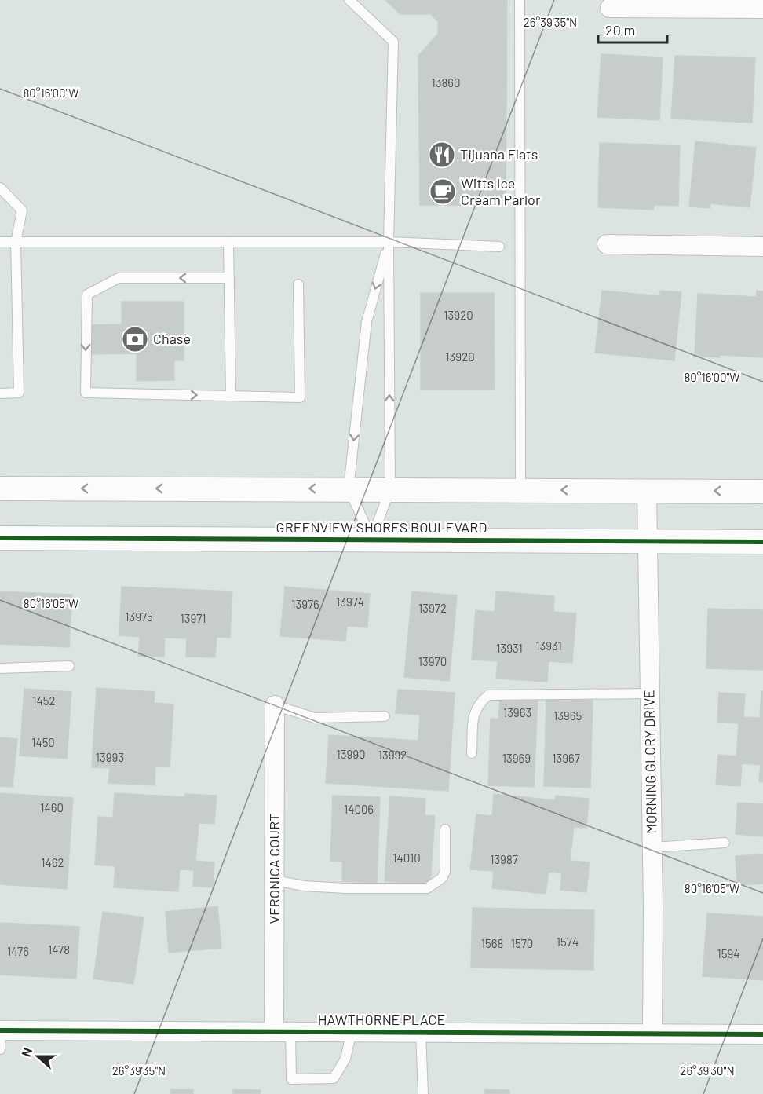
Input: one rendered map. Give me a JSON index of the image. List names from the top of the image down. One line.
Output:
{"streets":{"street":["GREENVIEW SHORES BOULEVARD","MORNING GLORY DRIVE","VERONICA COURT","HAWTHORNE PLACE"]},"crossings":[["GREENVIEW SHORES BOULEVARD","MORNING GLORY DRIVE"],["MORNING GLORY DRIVE","HAWTHORNE PLACE"],["VERONICA COURT","HAWTHORNE PLACE"]],"places":{"restaurant":["Tijuana Flats"],"cafe":["Witts Ice Cream Parlor"],"bank":["Chase"]},"house_numbers":["13860","13920","13920","13974","13976","13972","13975","13971","13931","13931","13970","1452","13963","13965","1450","13990","13992","13993","13969","13967","1460","14006","14010","13987","1462","1574","1568","1570","1478","1476","1594"],"scale_bar":"20 m","north":"left","coordinates":["26°39'35\"N","80°16'00\"W","80°16'05\"W","26°39'30\"N"]}
